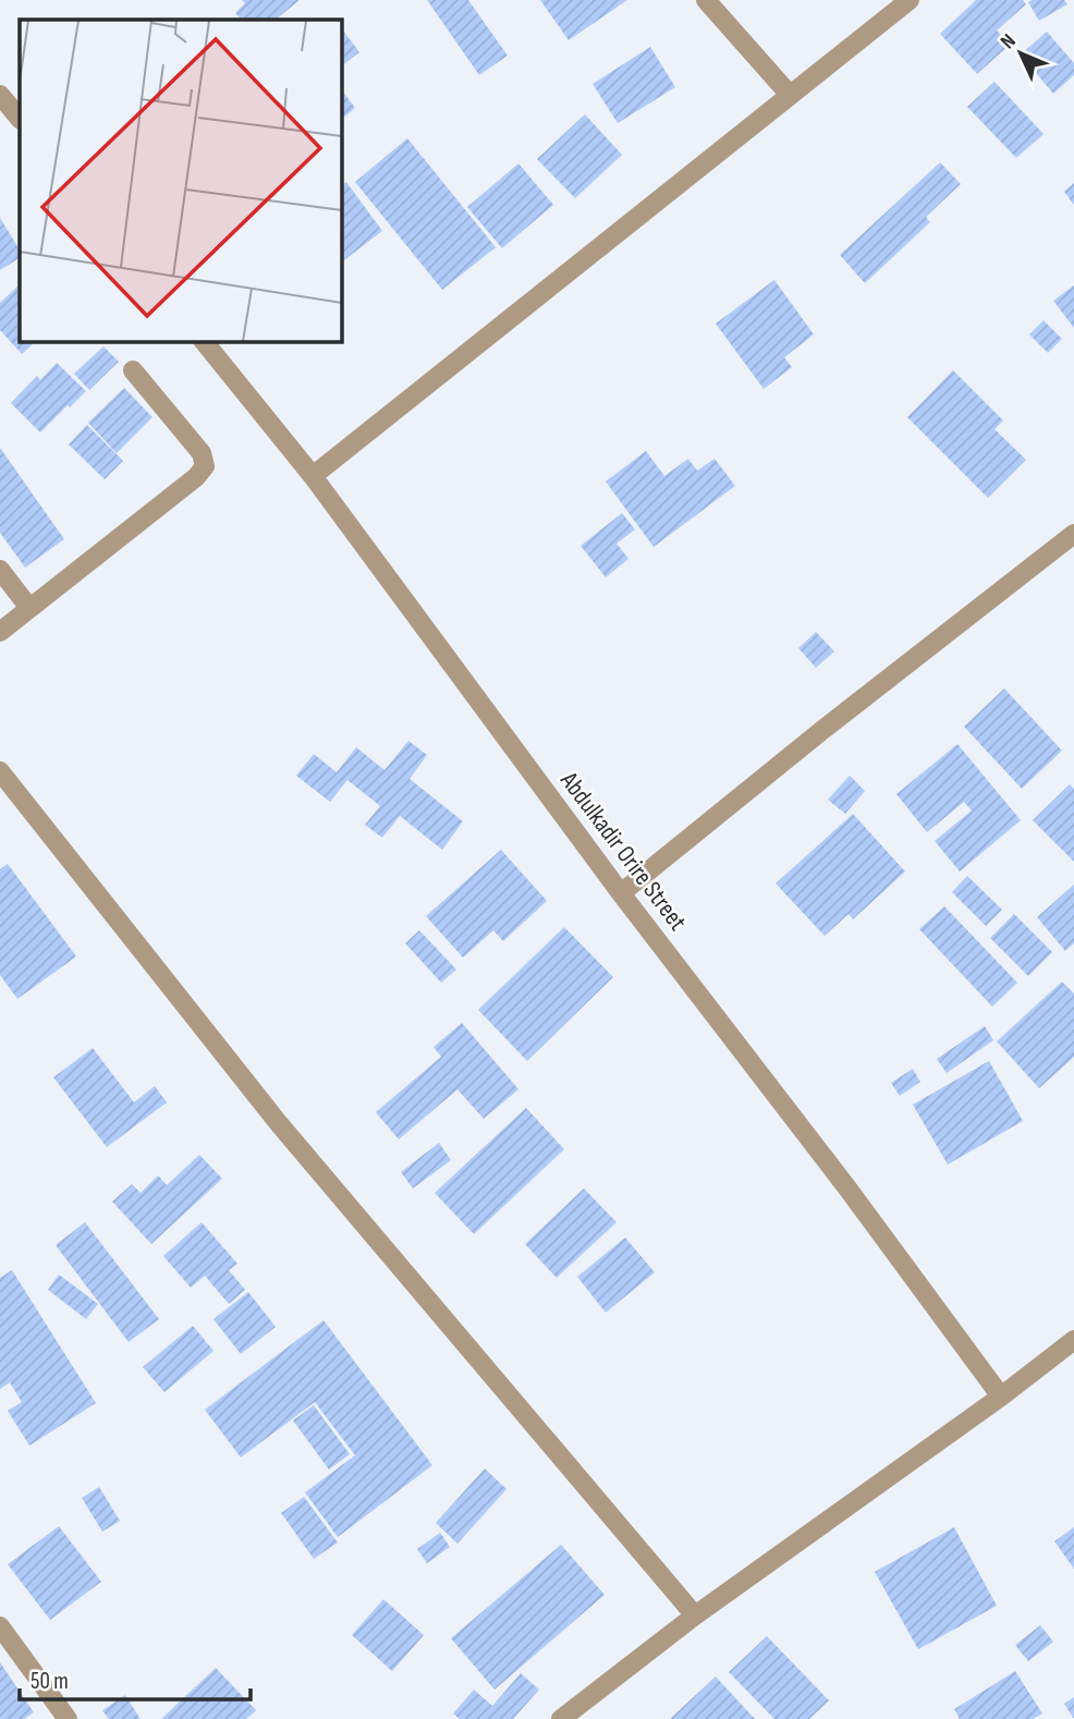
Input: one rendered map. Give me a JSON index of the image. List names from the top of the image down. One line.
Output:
{"streets":{"street":["Abdulkadir Orire Street"]},"scale_bar":"50 m","north":"top left"}
